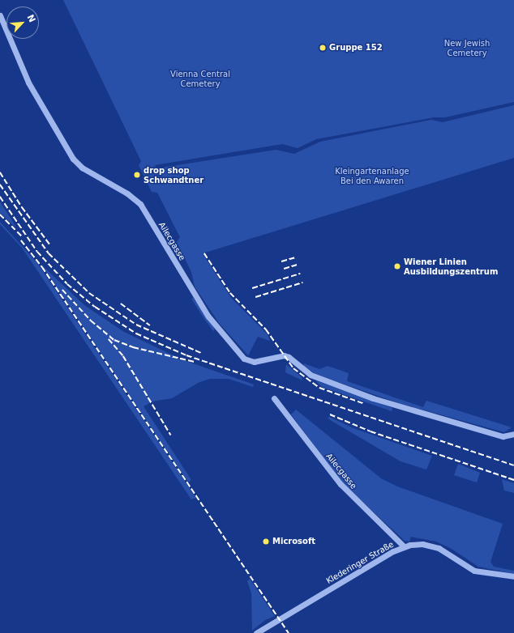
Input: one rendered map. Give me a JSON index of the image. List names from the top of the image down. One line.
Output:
{"streets":{"street":["Ailecgasse","Klederinger Straße"]},"crossings":[["Ailecgasse","Klederinger Straße"]],"parks":["New Jewish Cemetery","Vienna Central Cemetery","Kleingartenanlage Bei den Awaren"],"places":["Gruppe 152","drop shop Schwandtner","Wiener Linien Ausbildungszentrum","Microsoft"],"north":"top right"}
